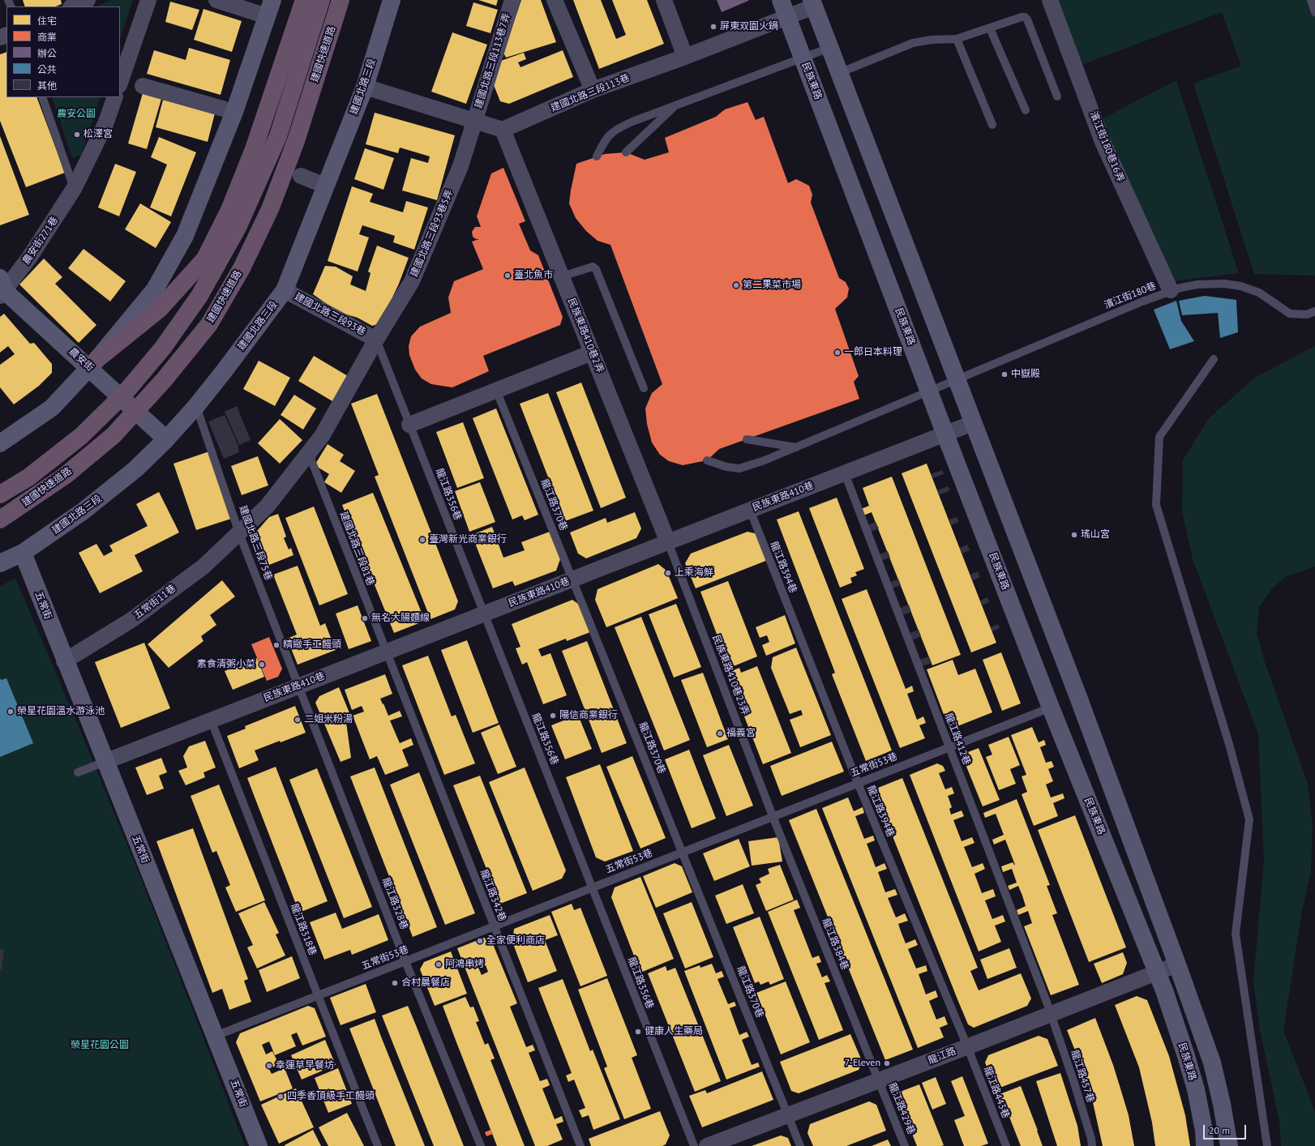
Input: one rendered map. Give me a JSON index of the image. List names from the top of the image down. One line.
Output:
{"streets":{"highway":["建國快速道路"],"street":["建國北路三段113巷7弄","民族東路","建國北路三段","建國北路三段113巷","濱江街180巷16弄","建國北路三段93巷5弄","農安街271巷","建國北路三段93巷","民族東路410巷2弄","農安街","民族東路410巷","五常街11巷","五常街","龍江路"],"lane":["濱江街180巷","龍江路356巷","龍江路370巷","建國北路三段75巷","建國北路三段81巷","龍江路394巷","民族東路410巷23弄","龍江路412巷","五常街53巷","龍江路342巷","龍江路328巷","龍江路318巷","龍江路384巷","龍江路457巷","龍江路443巷","龍江路429巷"]},"crossings":[["建國北路三段113巷7弄","建國北路三段93巷5弄"],["民族東路","建國北路三段113巷"],["民族東路","濱江街180巷"],["民族東路","民族東路410巷"],["民族東路","五常街53巷"],["民族東路","龍江路"],["建國北路三段","建國北路三段93巷"],["建國北路三段","農安街"],["建國北路三段","建國北路三段75巷"],["建國北路三段","五常街"],["建國北路三段113巷","民族東路410巷2弄"],["濱江街180巷16弄","濱江街180巷"],["建國北路三段93巷5弄","建國北路三段93巷"],["建國北路三段93巷5弄","龍江路356巷"],["建國北路三段93巷5弄","建國北路三段81巷"],["建國北路三段93巷5弄","五常街11巷"],["農安街271巷","農安街"],["建國北路三段93巷","龍江路356巷"],["民族東路410巷2弄","民族東路410巷"],["民族東路410巷2弄","民族東路410巷23弄"],["龍江路356巷","民族東路410巷"],["龍江路356巷","五常街53巷"],["民族東路410巷","龍江路370巷"],["民族東路410巷","建國北路三段75巷"],["民族東路410巷","建國北路三段81巷"],["民族東路410巷","龍江路394巷"],["民族東路410巷","五常街"],["民族東路410巷","民族東路410巷23弄"],["民族東路410巷","龍江路412巷"],["民族東路410巷","龍江路342巷"],["民族東路410巷","龍江路328巷"],["民族東路410巷","龍江路318巷"],["龍江路370巷","五常街53巷"],["龍江路370巷","龍江路"],["建國北路三段75巷","五常街11巷"],["建國北路三段75巷","龍江路328巷"],["建國北路三段81巷","五常街11巷"],["建國北路三段81巷","龍江路342巷"],["龍江路394巷","五常街53巷"],["龍江路394巷","龍江路"],["龍江路394巷","龍江路443巷"],["五常街11巷","五常街"],["五常街","五常街53巷"],["民族東路410巷23弄","五常街53巷"],["民族東路410巷23弄","龍江路384巷"],["龍江路412巷","五常街53巷"],["龍江路412巷","龍江路"],["龍江路412巷","龍江路457巷"],["五常街53巷","龍江路342巷"],["五常街53巷","龍江路328巷"],["五常街53巷","龍江路318巷"],["五常街53巷","龍江路384巷"],["龍江路384巷","龍江路"],["龍江路384巷","龍江路429巷"],["龍江路","龍江路457巷"],["龍江路","龍江路443巷"],["龍江路","龍江路429巷"]],"parks":["農安公園","榮星花園公園"],"places":["屏東双園火鍋","松澤宮","臺北魚市","第二果菜市場","一郎日本料理","中嶽殿","瑤山宮","臺灣新光商業銀行","上乘海鮮","無名大腸麵線","精緻手工饅頭","素食清粥小菜","榮星花園溫水游泳池","陽信商業銀行","二姐米粉湯","福義宮","全家便利商店","阿鴻串烤","合村晨餐店","健康人生藥局","7-Eleven","幸運草早餐坊","四季香頂級手工饅頭"],"legend":["住宅","商業","辦公","公共","其他"],"scale_bar":"20 m"}
